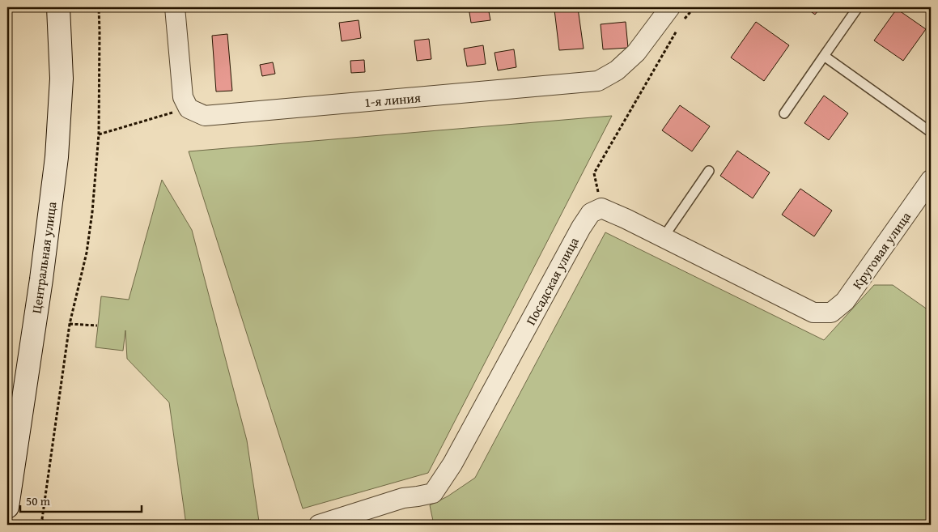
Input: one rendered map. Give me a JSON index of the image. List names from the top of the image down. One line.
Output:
{"streets":{"main road":["Центральная улица"],"street":["1-я линия","Круговая улица","Посадская улица"]},"scale_bar":"50 m"}
